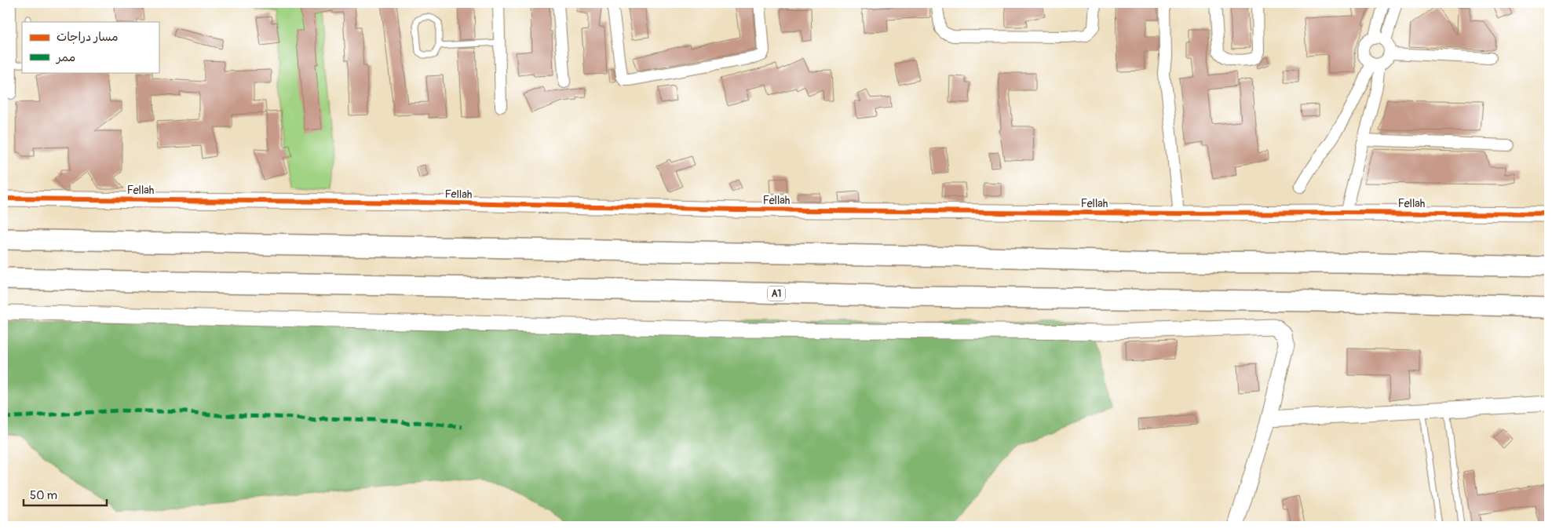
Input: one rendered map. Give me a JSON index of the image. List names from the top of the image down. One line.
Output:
{"streets":{"highway":["A1"],"street":["Fellah"]},"legend":["مسار دراجات","ممر"],"scale_bar":"50 m"}
